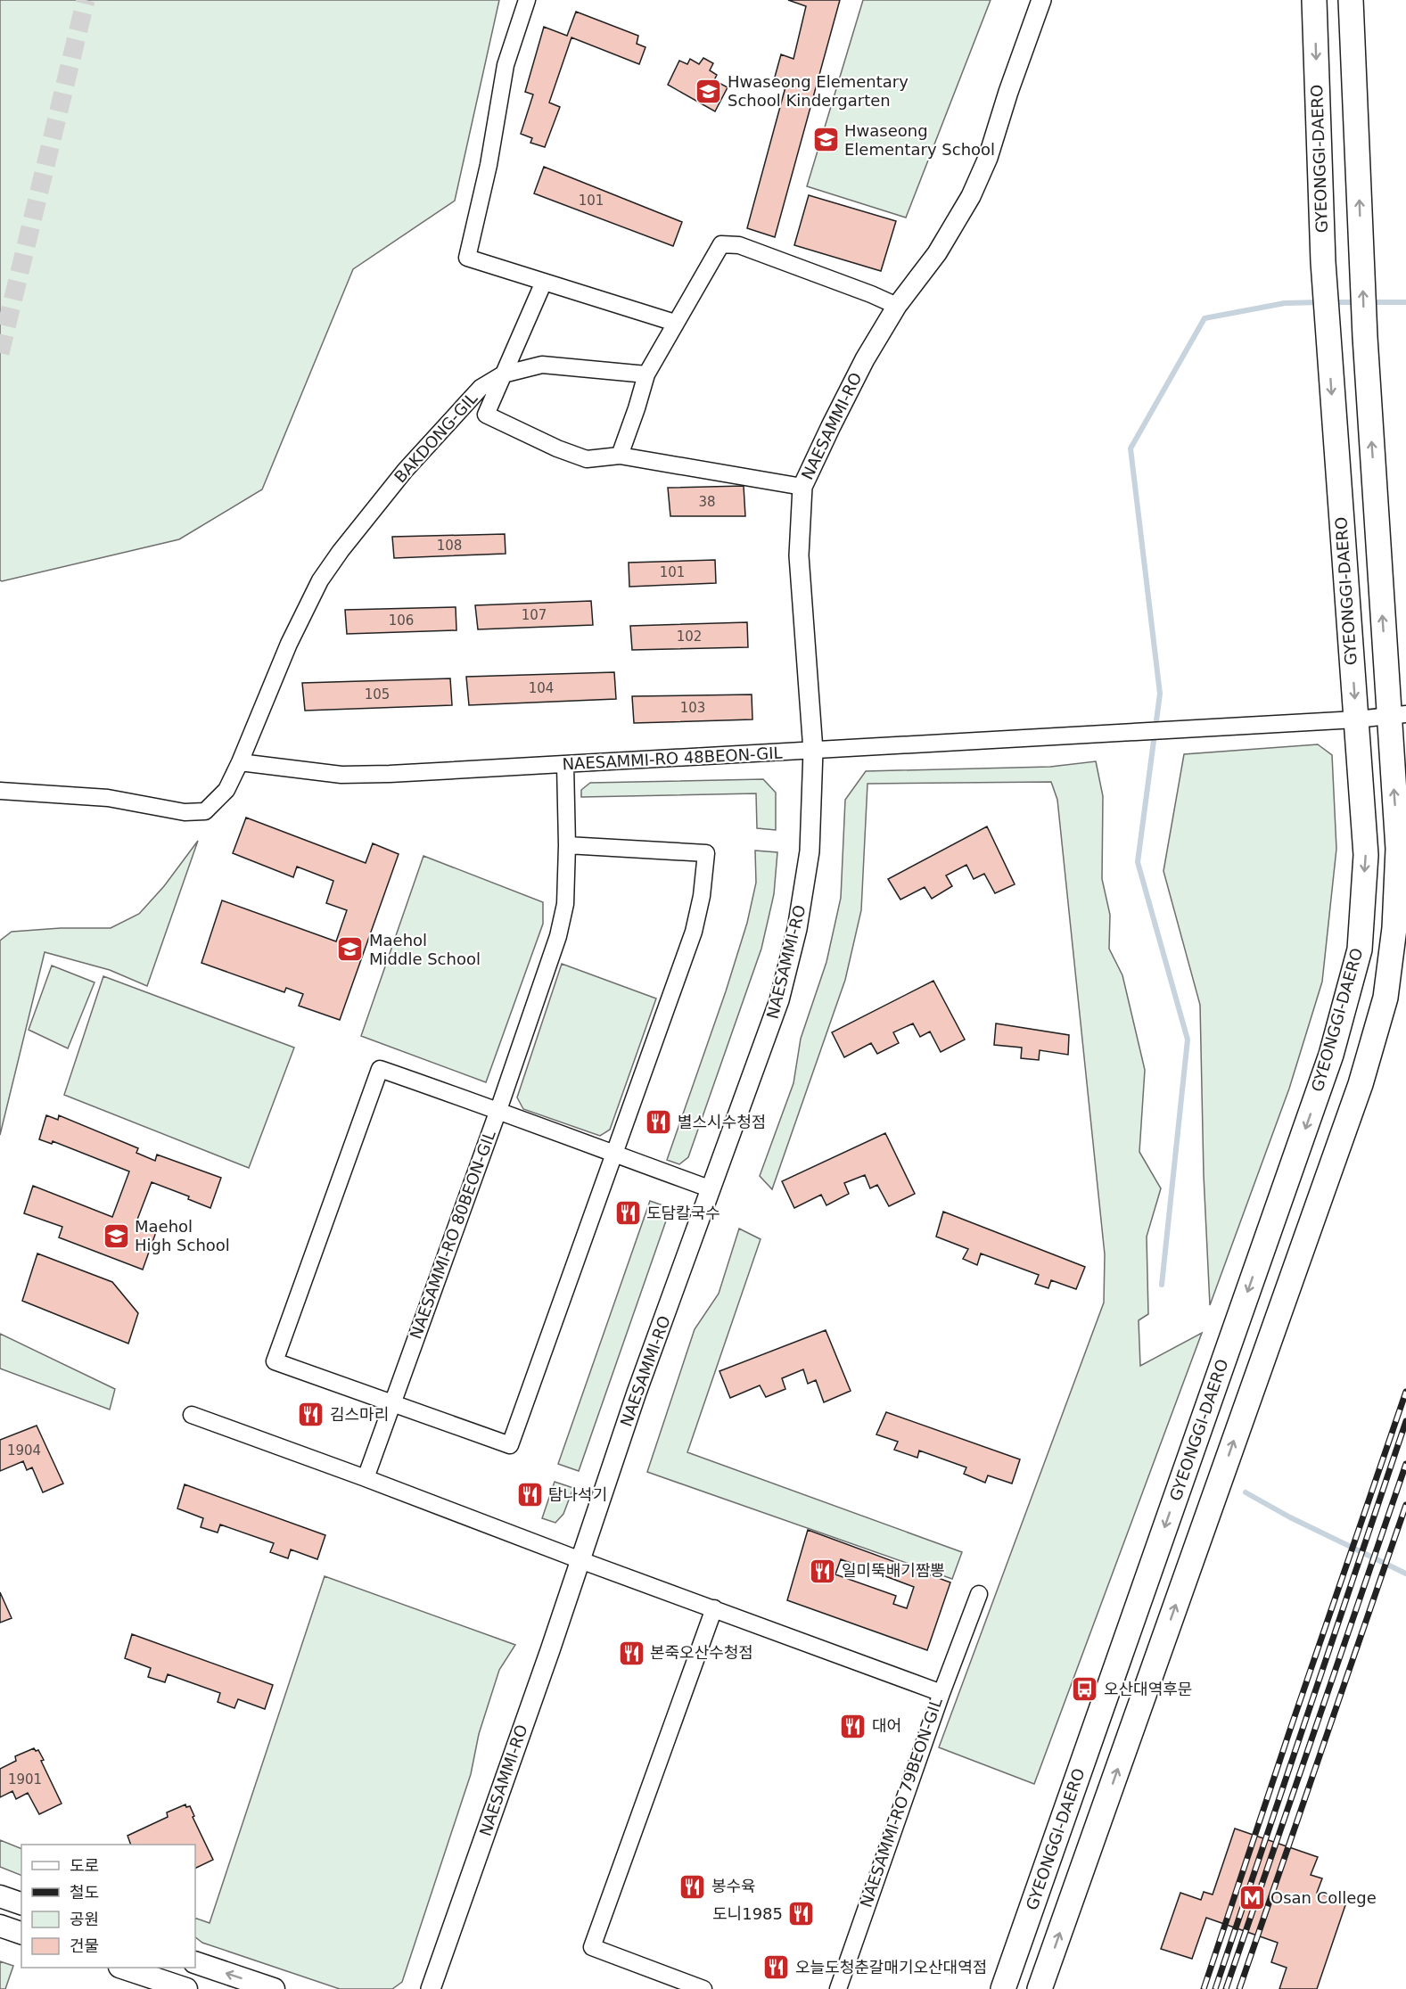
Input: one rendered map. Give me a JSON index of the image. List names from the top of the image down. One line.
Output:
{"streets":{"main road":["GYEONGGI-DAERO"],"street":["NAESAMMI-RO","BAKDONG-GIL","NAESAMMI-RO 48BEON-GIL","NAESAMMI-RO 80BEON-GIL","NAESAMMI-RO 79BEON-GIL"]},"crossings":[["GYEONGGI-DAERO","NAESAMMI-RO 48BEON-GIL"],["NAESAMMI-RO","NAESAMMI-RO 48BEON-GIL"],["NAESAMMI-RO","NAESAMMI-RO 79BEON-GIL"],["BAKDONG-GIL","NAESAMMI-RO 48BEON-GIL"],["NAESAMMI-RO 48BEON-GIL","NAESAMMI-RO 80BEON-GIL"]],"places":{"school or university":["Hwaseong Elementary School Kindergarten","Hwaseong Elementary School","Maehol Middle School","Maehol High School"],"restaurant":["별스시수청점","도담칼국수","김스마리","탐나석기","일미뚝배기짬뽕","본죽오산수청점","대어","봉수육","도니1985","오늘도청춘갈매기오산대역점"],"bus stop":["오산대역후문"],"metro station":["Osan College"]},"house_numbers":["101","38","108","101","107","106","102","104","105","103","1904","1901"],"legend":["도로","철도","공원","건물"]}
